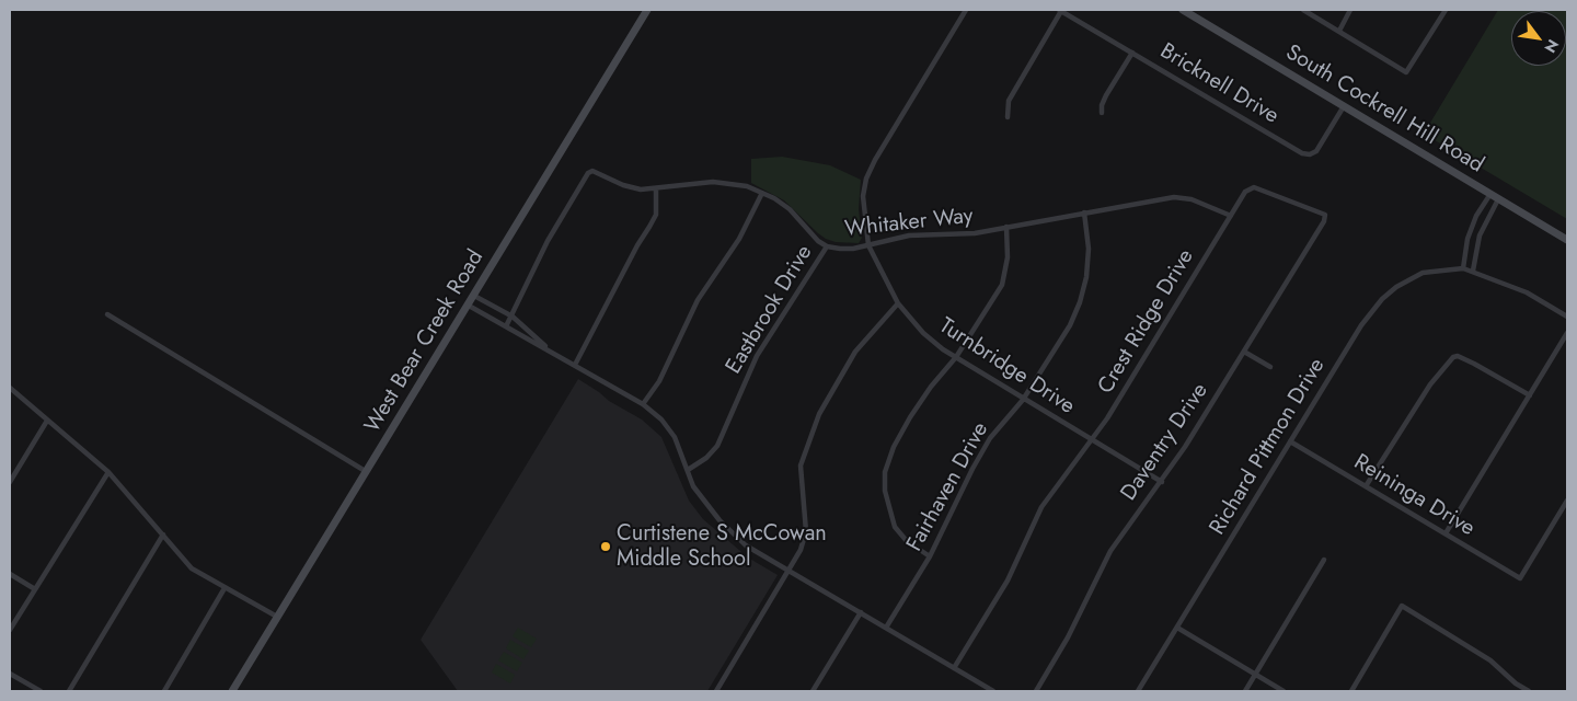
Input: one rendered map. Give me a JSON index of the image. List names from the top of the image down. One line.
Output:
{"streets":{"main road":["South Cockrell Hill Road","West Bear Creek Road"],"street":["Bricknell Drive","Whitaker Way","Eastbrook Drive","Crest Ridge Drive","Turnbridge Drive","Daventry Drive","Richard Pittmon Drive","Fairhaven Drive","Reininga Drive"]},"crossings":[["Bricknell Drive","South Cockrell Hill Road"],["Whitaker Way","Eastbrook Drive"],["Whitaker Way","Crest Ridge Drive"],["Whitaker Way","Turnbridge Drive"],["Whitaker Way","Fairhaven Drive"],["Crest Ridge Drive","Turnbridge Drive"],["Crest Ridge Drive","Daventry Drive"],["Turnbridge Drive","Daventry Drive"],["Turnbridge Drive","Fairhaven Drive"],["Richard Pittmon Drive","Reininga Drive"]],"places":["Curtistene S McCowan Middle School"],"north":"bottom right"}
